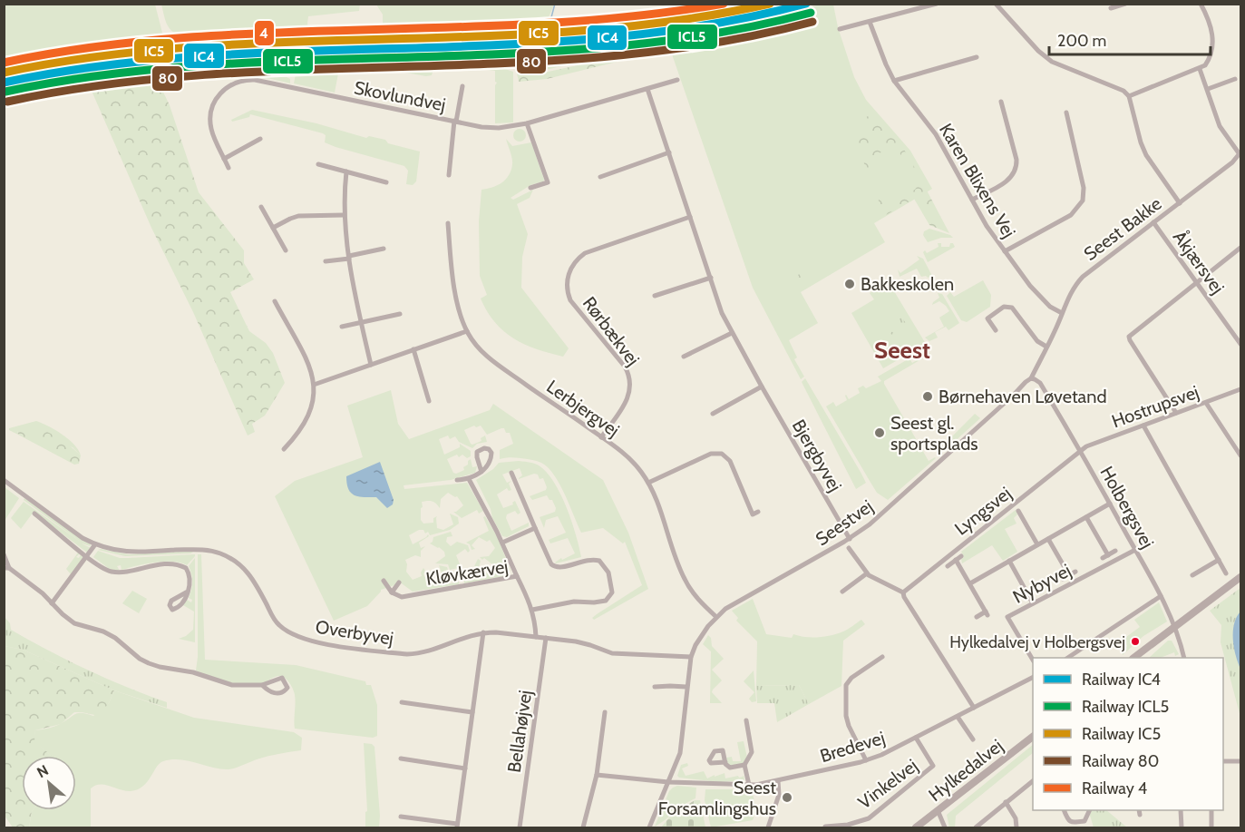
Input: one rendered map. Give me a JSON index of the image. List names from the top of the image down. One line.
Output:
{"streets":{"street":["Skovlundvej","Karen Blixens Vej","Seest Bakke","Åkjærsvej","Rørbækvej","Hostrupsvej","Lerbjergvej","Bjergbyvej","Holbergsvej","Lyngsvej","Seestvej","Kløvkærvej","Nybyvej","Overbyvej","Bellahøjvej","Bredevej","Hylkedalvej","Vinkelvej"]},"crossings":[["Skovlundvej","Bjergbyvej"],["Karen Blixens Vej","Seest Bakke"],["Seest Bakke","Åkjærsvej"],["Seest Bakke","Holbergsvej"],["Seest Bakke","Seestvej"],["Rørbækvej","Lerbjergvej"],["Rørbækvej","Bjergbyvej"],["Hostrupsvej","Holbergsvej"],["Hostrupsvej","Lyngsvej"],["Lerbjergvej","Seestvej"],["Bjergbyvej","Seestvej"],["Holbergsvej","Lyngsvej"],["Holbergsvej","Seestvej"],["Holbergsvej","Nybyvej"],["Seestvej","Overbyvej"],["Seestvej","Bredevej"],["Kløvkærvej","Overbyvej"],["Overbyvej","Bellahøjvej"],["Bredevej","Vinkelvej"]],"districts":["Seest"],"places":["Bakkeskolen","Børnehaven Løvetand","Seest gl. sportsplads","Hylkedalvej v Holbergsvej","Seest Forsamlingshus"],"lines":["rail line IC4","rail line IC5","rail line 4","rail line ICL5","rail line 80"],"legend":["Railway IC4","Railway ICL5","Railway IC5","Railway 80","Railway 4"],"scale_bar":"200 m","north":"top left"}
